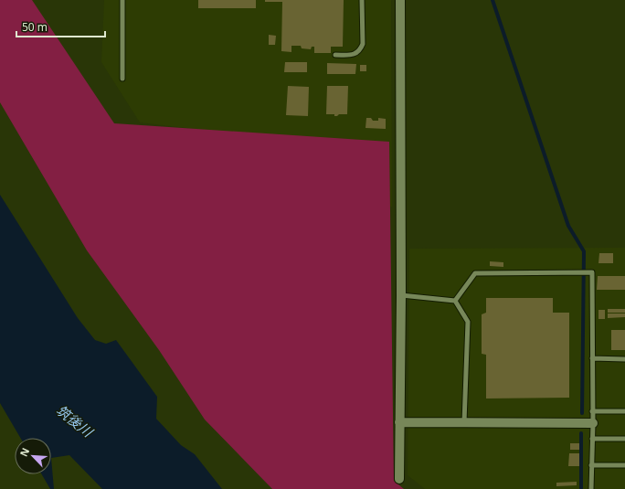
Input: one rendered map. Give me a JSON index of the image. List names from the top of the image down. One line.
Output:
{"water":["筑後川"],"scale_bar":"50 m","north":"top left"}
